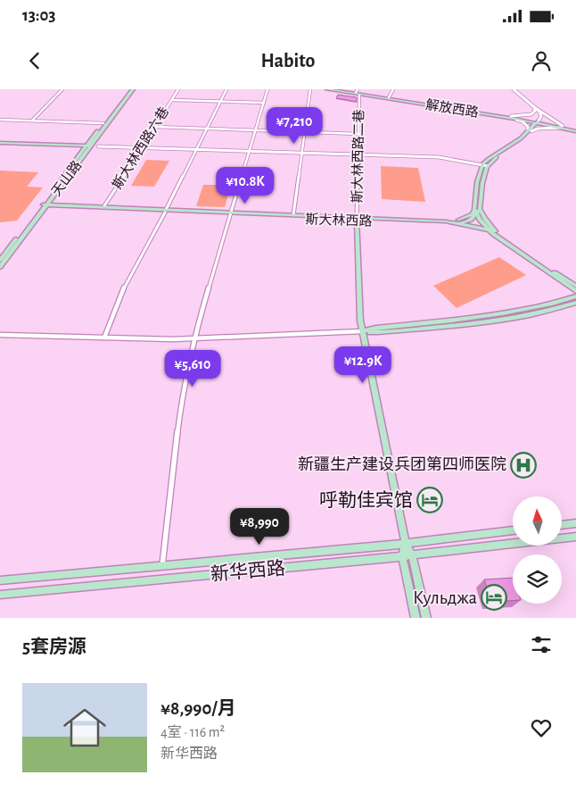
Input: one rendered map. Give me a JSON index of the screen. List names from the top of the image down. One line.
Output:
{"streets":{"main road":["解放西路","天山路","斯大林西路","新华西路"],"street":["斯大林西路六巷","斯大林西路二巷"]},"crossings":[["解放西路","斯大林西路二巷"],["斯大林西路六巷","斯大林西路"],["斯大林西路二巷","斯大林西路"],["天山路","斯大林西路"]],"places":{"hospital":["新疆生产建设兵团第四师医院"],"hotel":["呼勒佳宾馆","Кульджа"]},"north":"top","page":{"status":"13:03","header":"Habito","price":["¥7,210","¥10.8K","¥12.9K","¥5,610","¥8,990"],"heading":"5套房源","list":[{"name":"¥8,990/月","note":"4室 · 116 m² · 新华西路"}]}}
